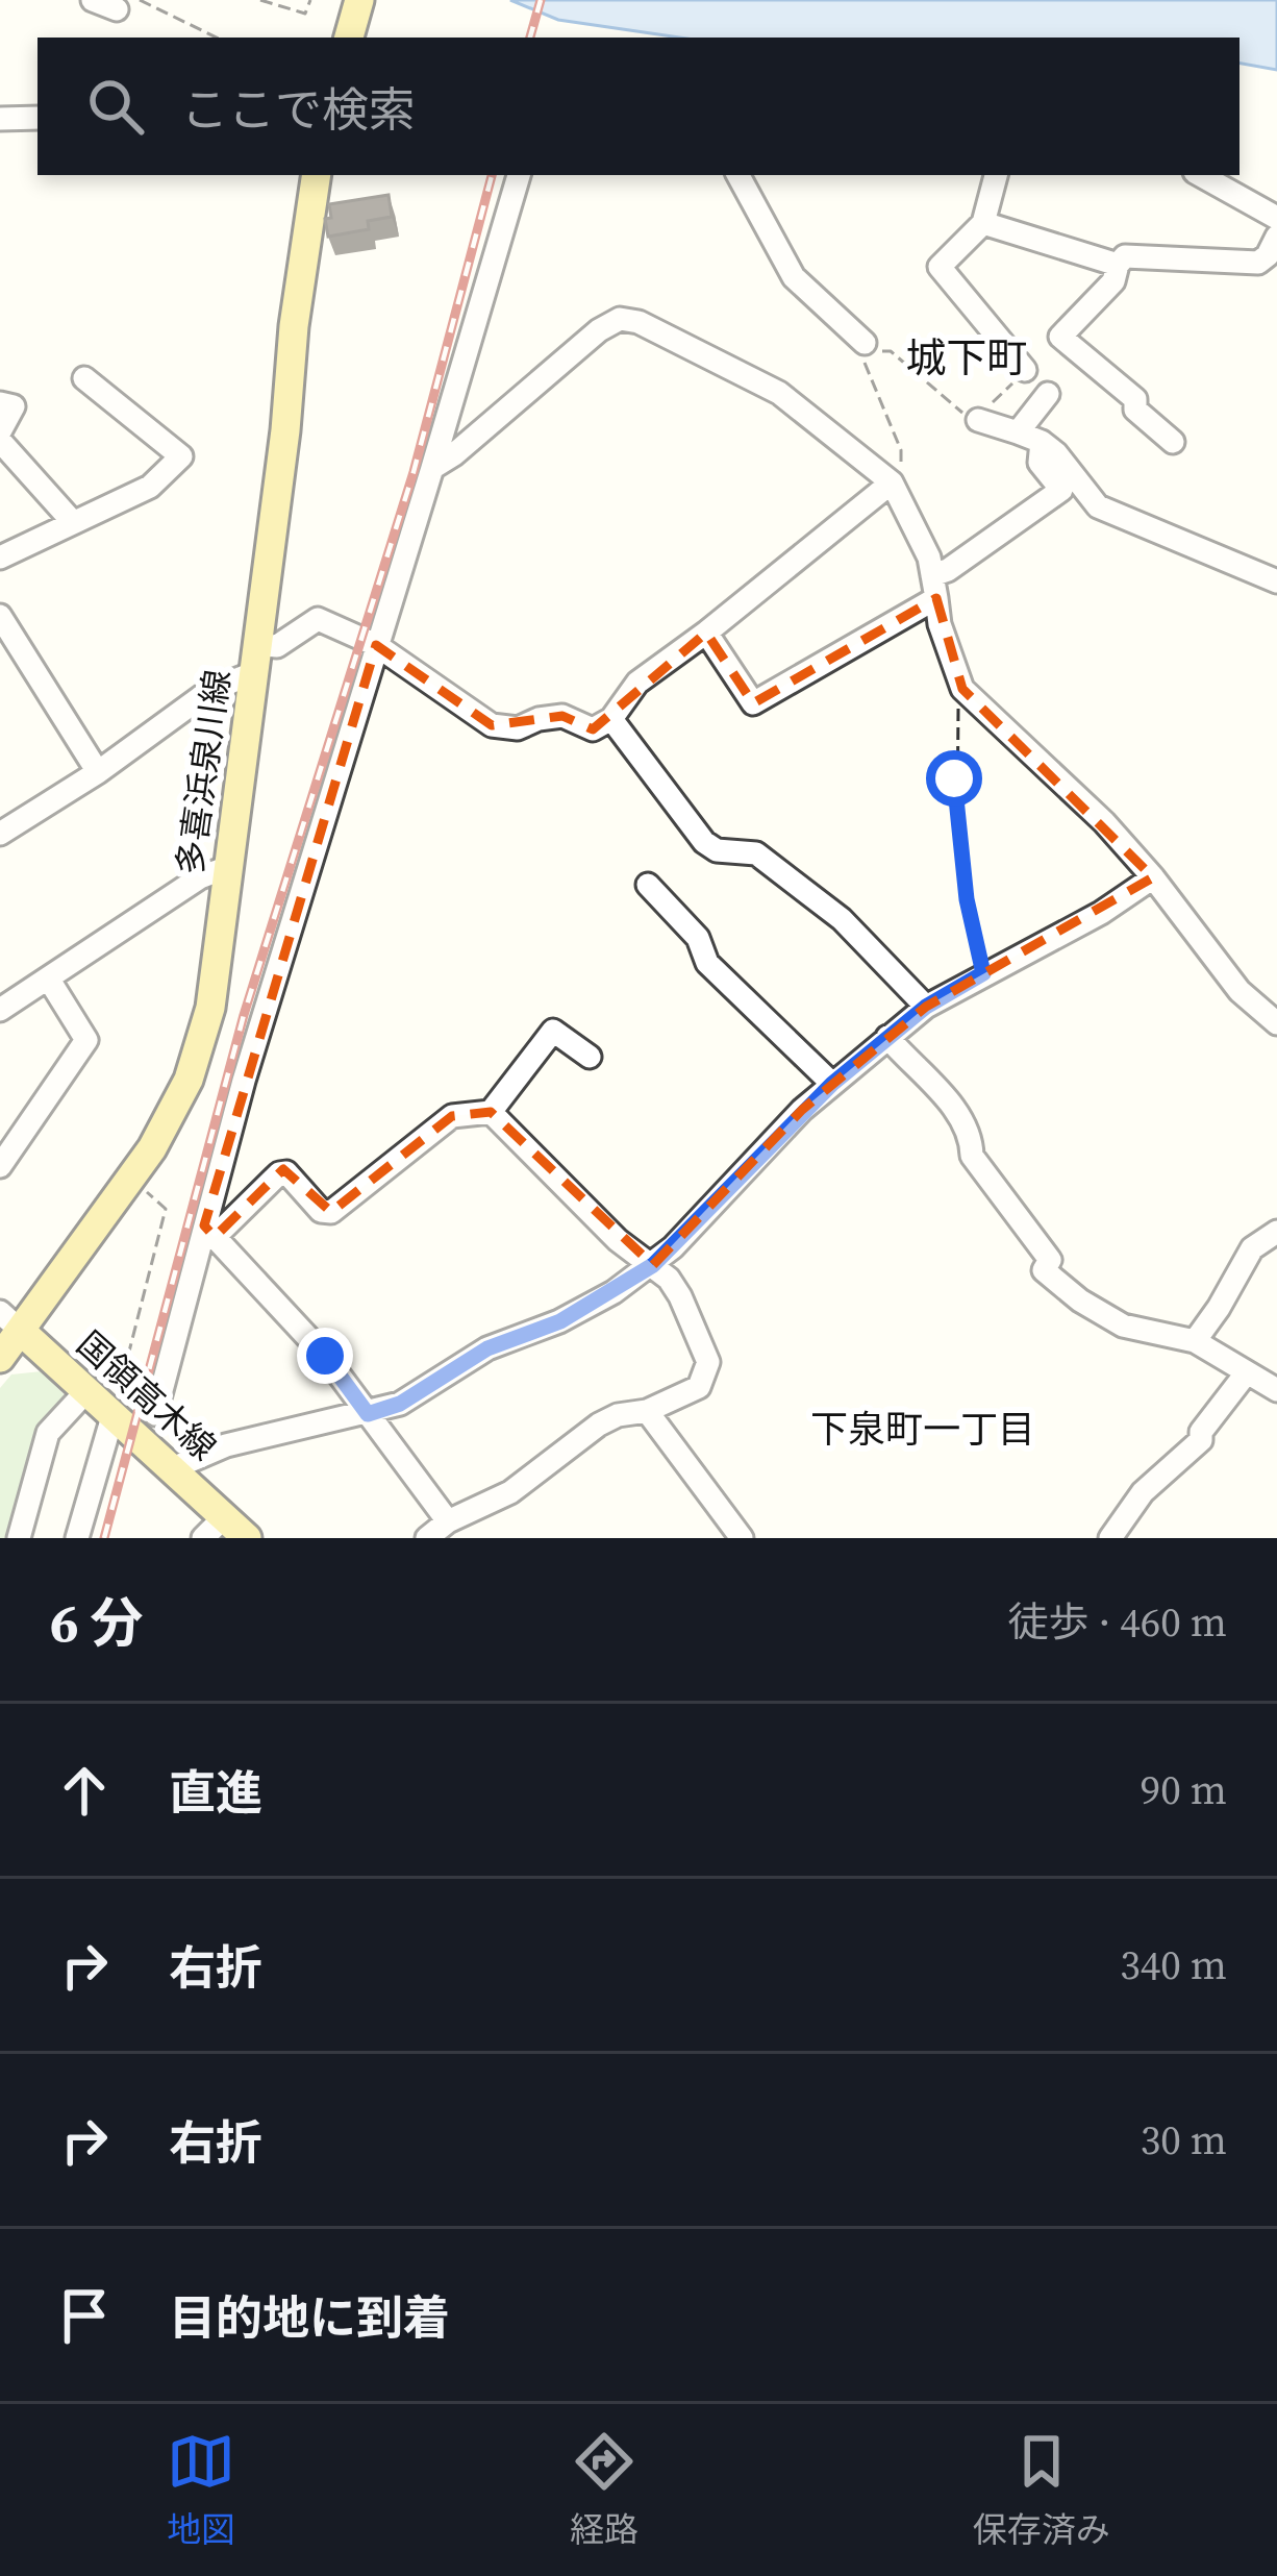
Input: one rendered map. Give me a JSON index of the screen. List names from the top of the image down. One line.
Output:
{"streets":{"main road":["多喜浜泉川線","国領高木線"]},"crossings":[["多喜浜泉川線","国領高木線"]],"districts":["城下町","下泉町一丁目"],"page":{"search":"ここで検索","heading":["6 分","徒歩 · 460 m"],"list":[["直進","90 m"],["右折","340 m"],["右折","30 m"],"目的地に到着"],"nav":["地図","経路","保存済み"]}}
